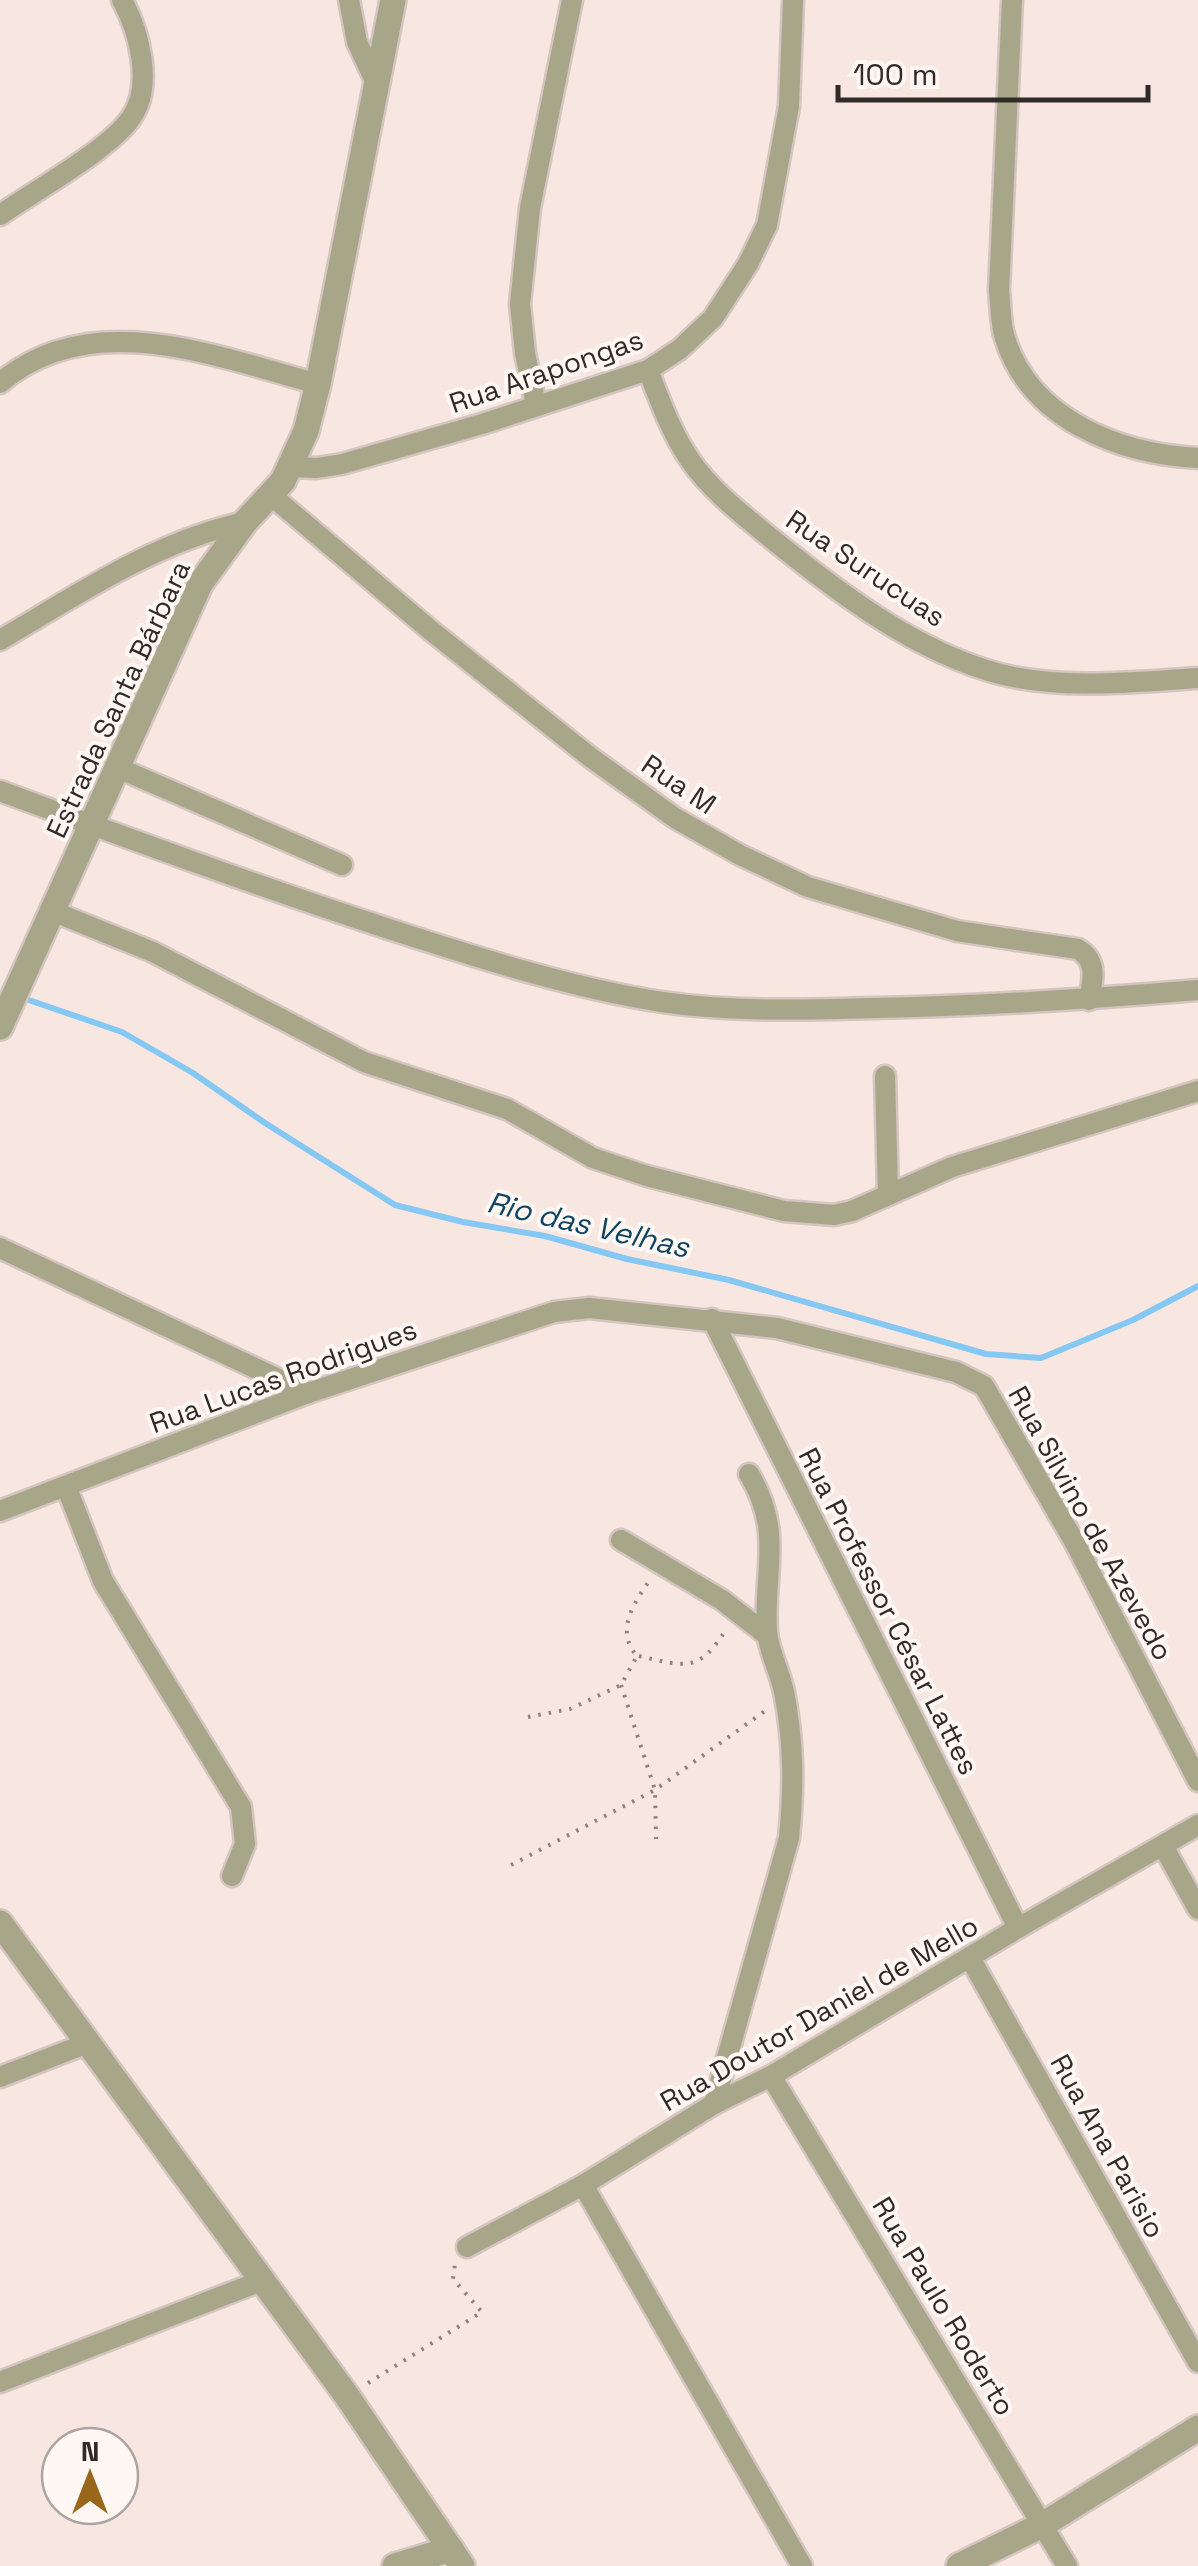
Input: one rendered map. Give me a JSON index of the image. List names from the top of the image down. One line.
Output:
{"streets":{"street":["Rua Arapongas","Rua Surucuas","Estrada Santa Bárbara","Rua M","Rua Lucas Rodrigues","Rua Silvino de Azevedo","Rua Professor César Lattes","Rua Doutor Daniel de Mello","Rua Ana Parisio","Rua Paulo Roderto"]},"crossings":[["Rua Arapongas","Rua Surucuas"],["Rua Arapongas","Estrada Santa Bárbara"],["Estrada Santa Bárbara","Rua M"],["Rua Lucas Rodrigues","Rua Silvino de Azevedo"],["Rua Silvino de Azevedo","Rua Professor César Lattes"],["Rua Professor César Lattes","Rua Doutor Daniel de Mello"],["Rua Doutor Daniel de Mello","Rua Ana Parisio"],["Rua Doutor Daniel de Mello","Rua Paulo Roderto"]],"water":["Rio das Velhas"],"scale_bar":"100 m","north":"top"}
